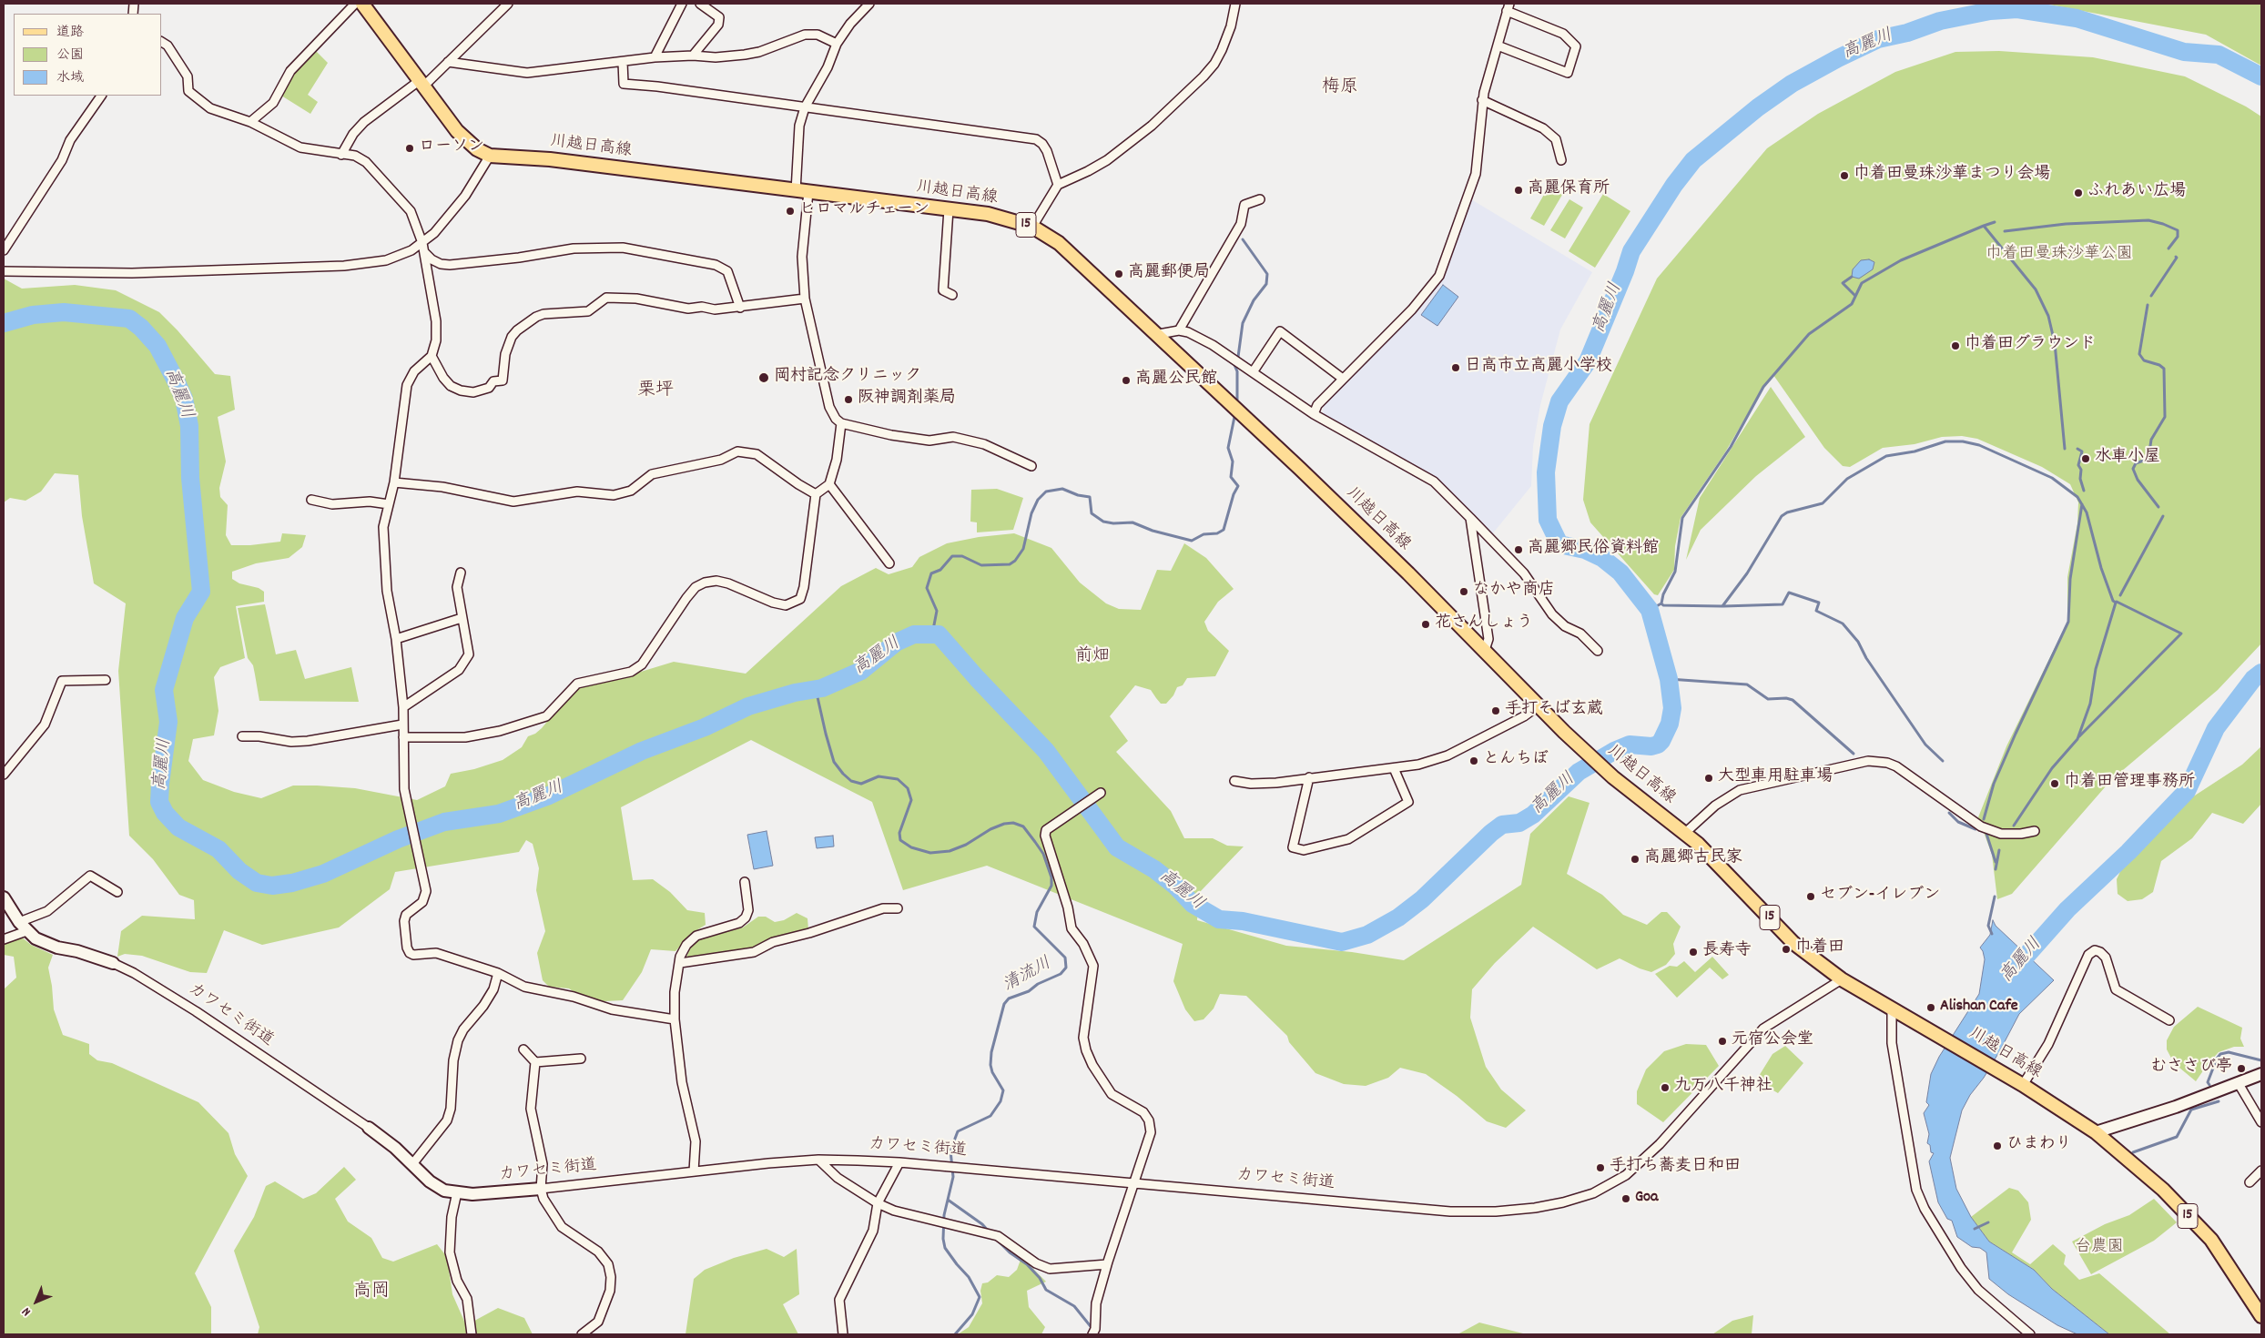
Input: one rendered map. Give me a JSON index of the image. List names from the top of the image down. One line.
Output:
{"streets":{"main road":["川越日高線","15"],"street":["カワセミ街道"]},"crossings":[["川越日高線","カワセミ街道"]],"districts":["梅原","栗坪","前畑","高岡"],"water":["高麗川","清流川"],"parks":["巾着田曼珠沙華公園","台農園"],"places":["ローソン","巾着田曼珠沙華まつり会場","高麗保育所","ふれあい広場","ヒロマルチェーン","高麗郵便局","巾着田グラウンド","日高市立高麗小学校","岡村記念クリニック","高麗公民館","阪神調剤薬局","水車小屋","高麗郷民俗資料館","なかや商店","花さんしょう","手打そば玄蔵","とんちぼ","大型車用駐車場","巾着田管理事務所","高麗郷古民家","セブン-イレブン","巾着田","長寿寺","Alishan Cafe","元宿公会堂","むささび亭","九万八千神社","ひまわり","手打ち蕎麦日和田","Goa"],"legend":["道路","公園","水域"],"north":"bottom left"}
